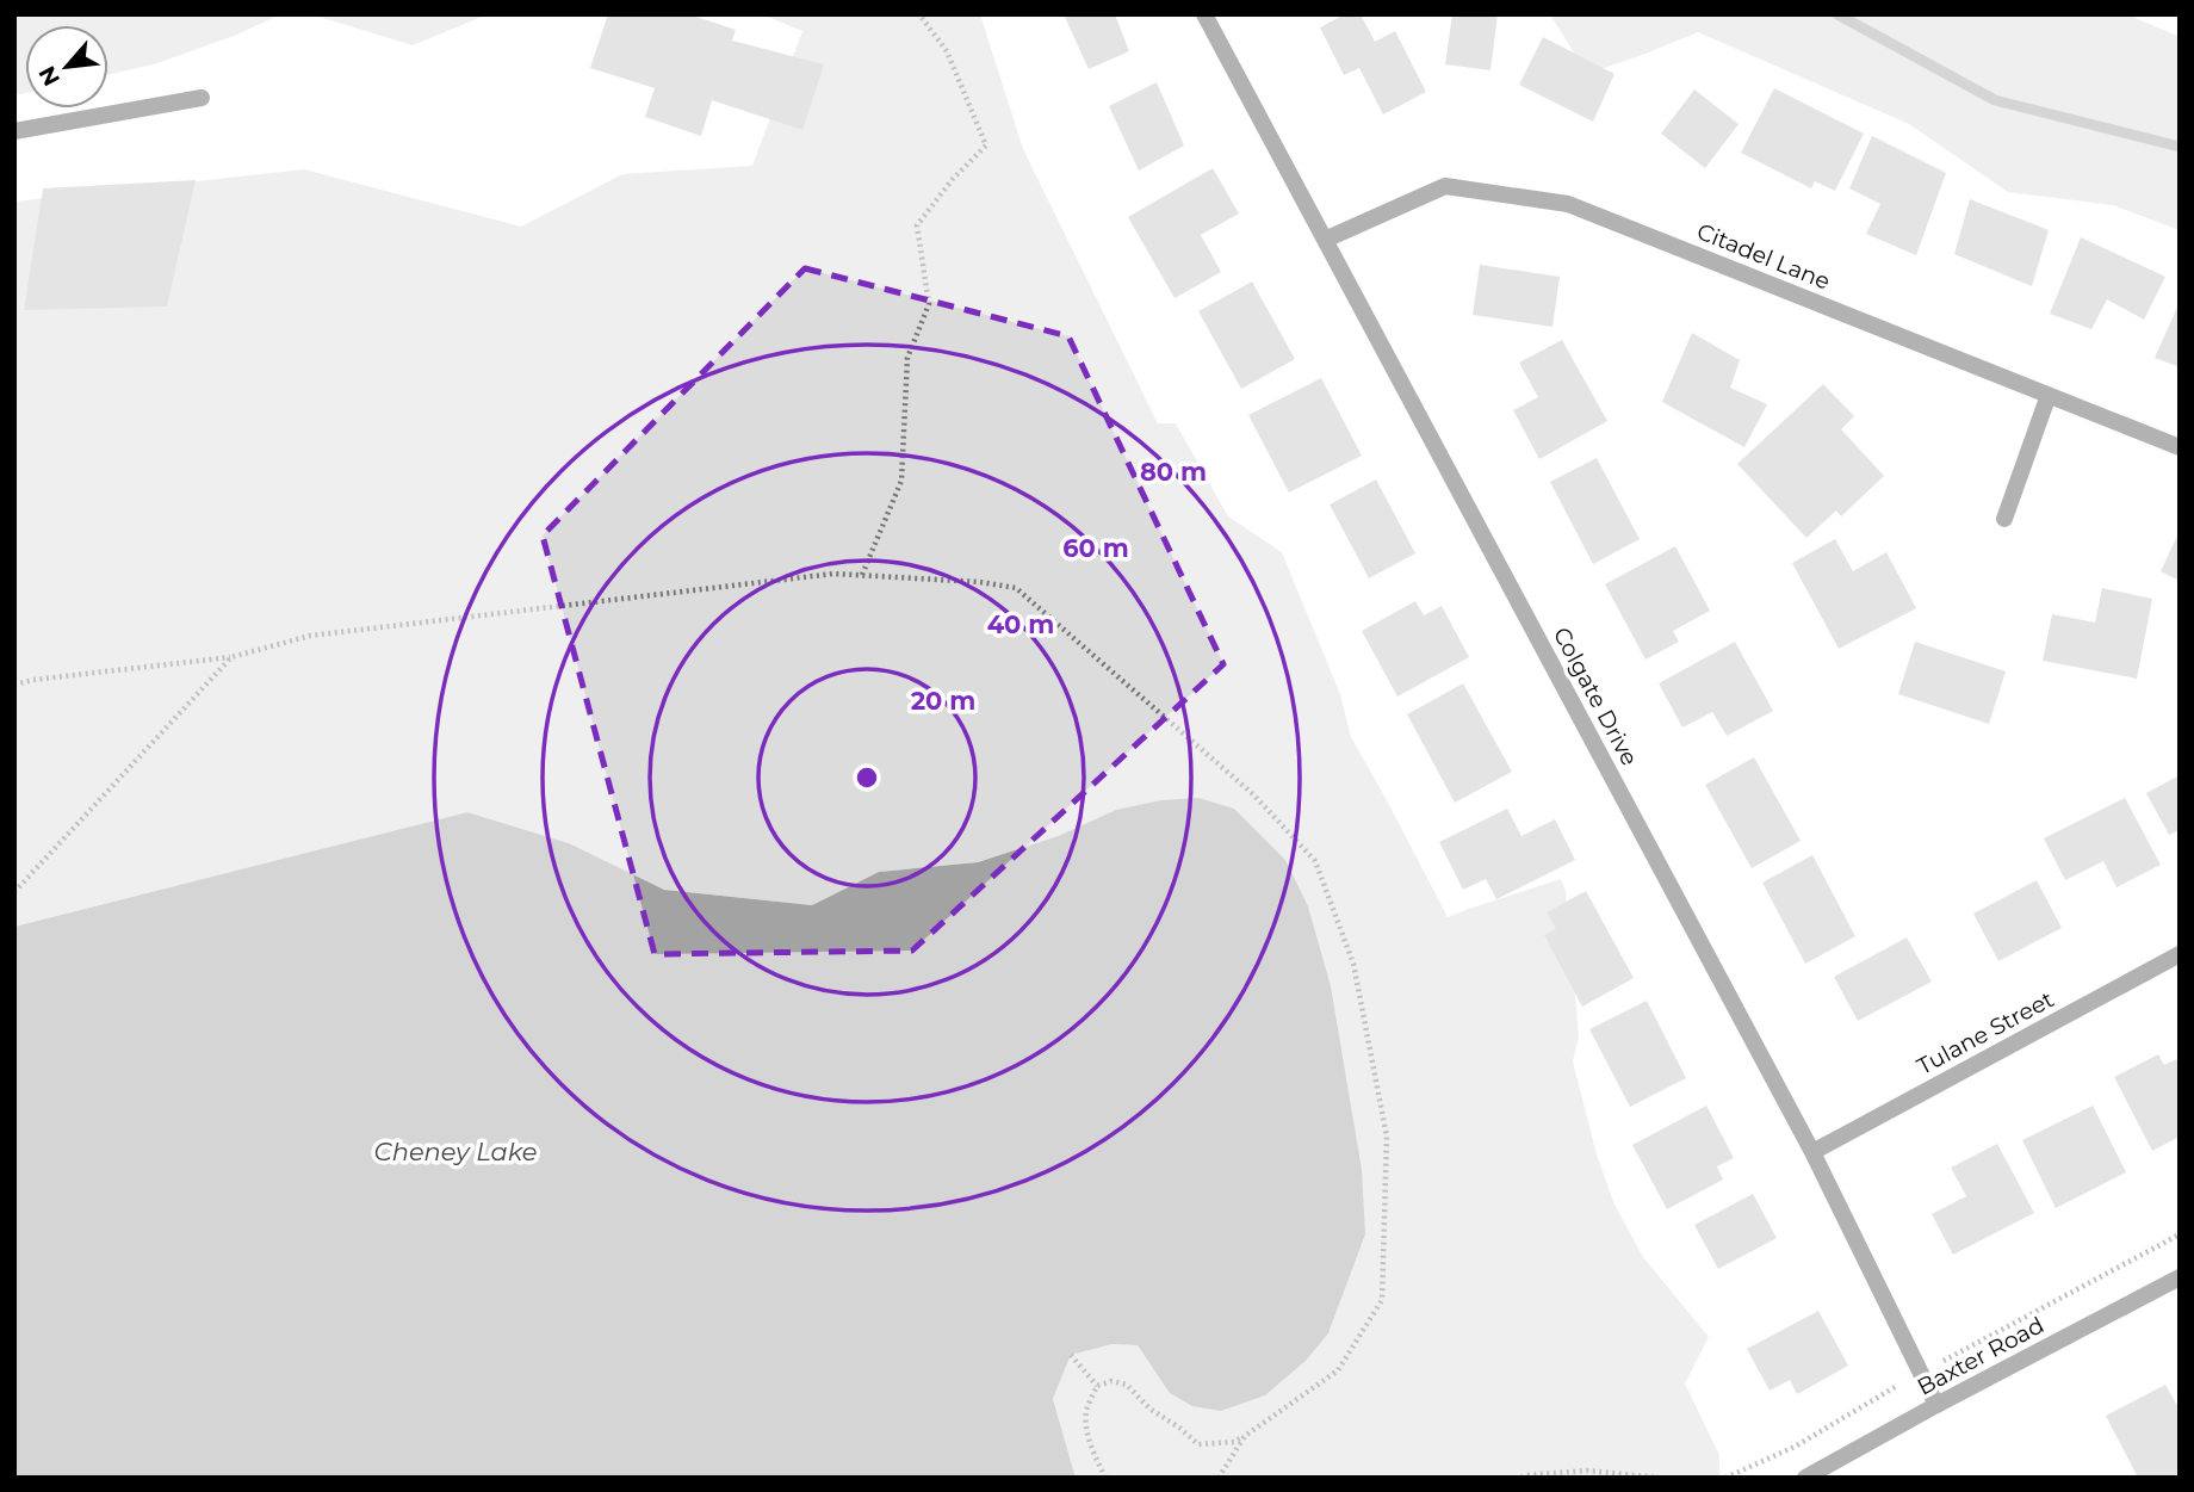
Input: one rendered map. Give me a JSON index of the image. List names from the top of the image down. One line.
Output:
{"streets":{"street":["Citadel Lane","Colgate Drive","Tulane Street","Baxter Road"]},"crossings":[["Citadel Lane","Colgate Drive"],["Colgate Drive","Tulane Street"],["Colgate Drive","Baxter Road"]],"water":["Cheney Lake"],"north":"bottom left","rings":["80 m","60 m","40 m","20 m"]}
